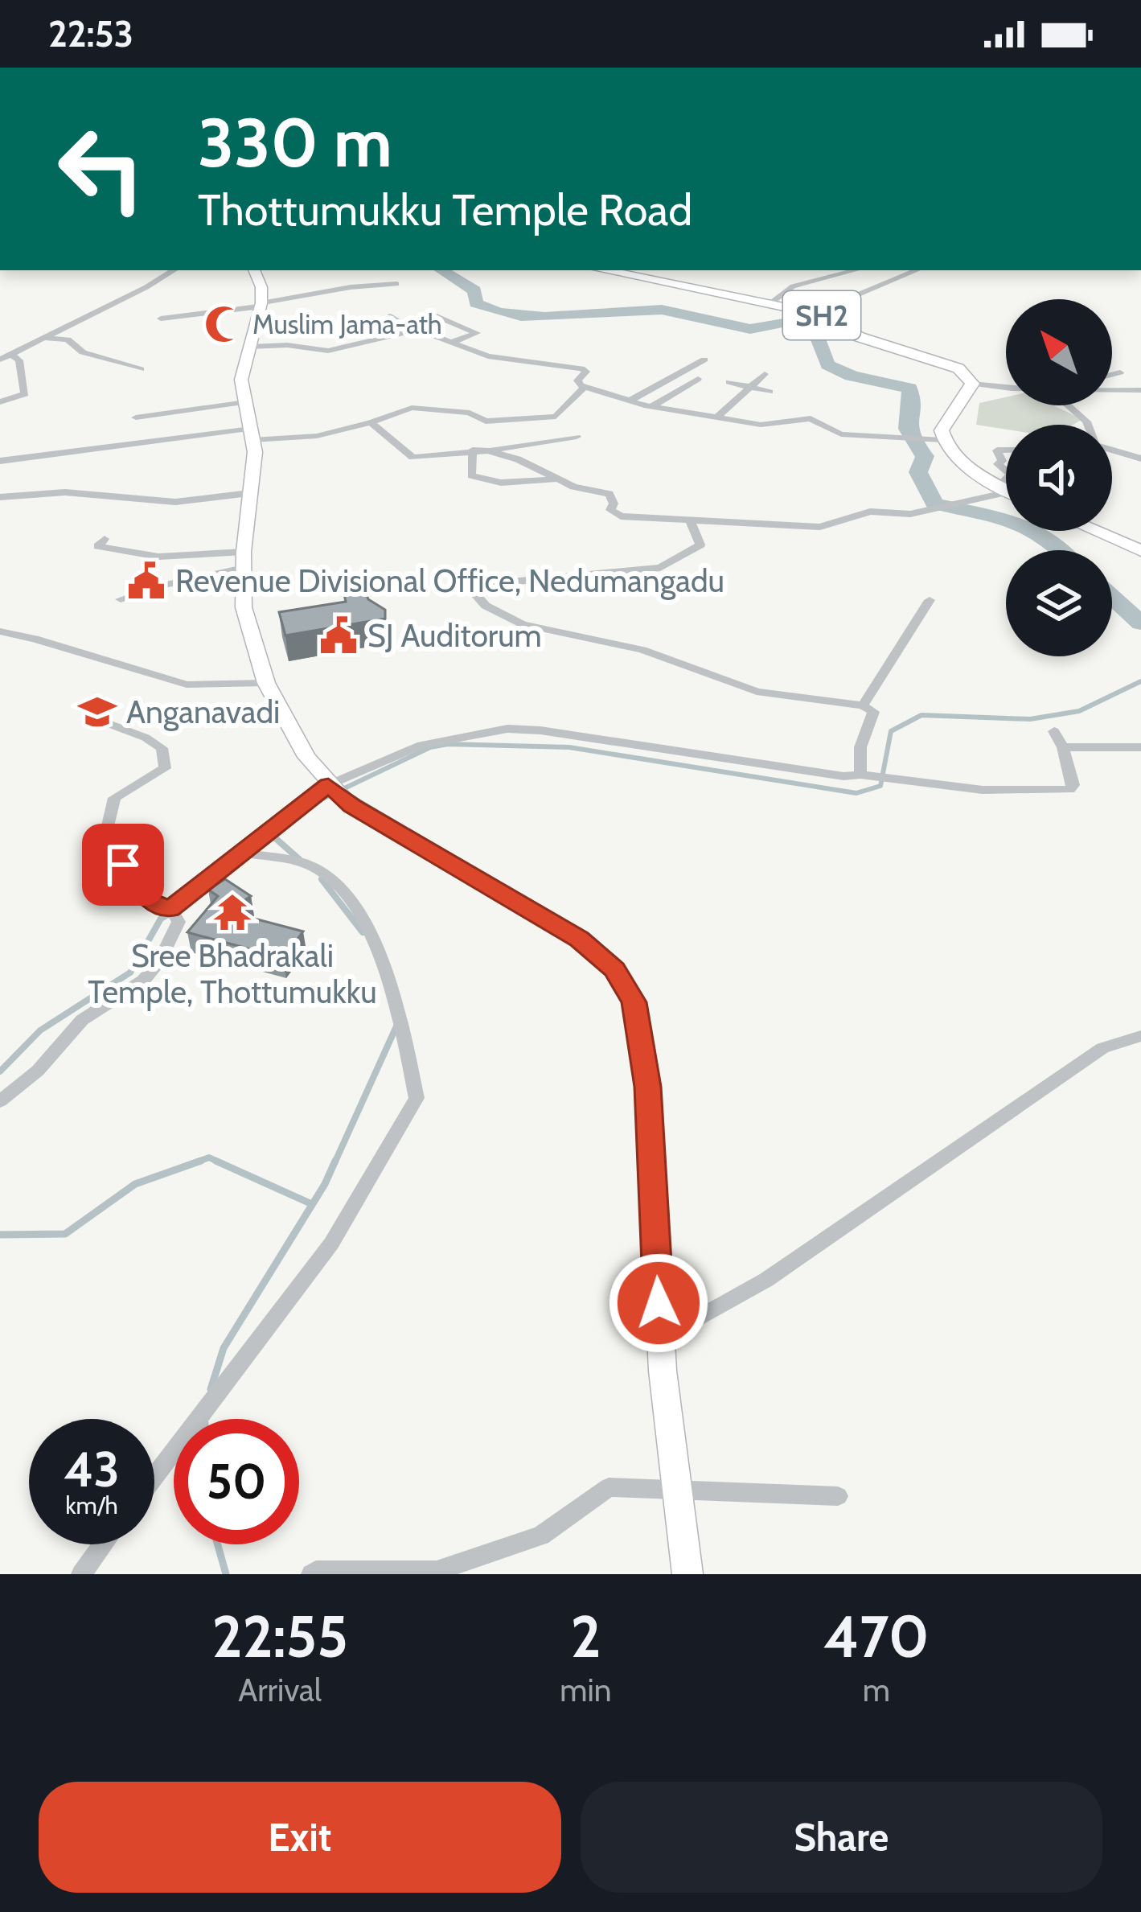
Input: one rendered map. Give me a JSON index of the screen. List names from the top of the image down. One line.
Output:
{"streets":{"main road":["SH2"]},"places":{"mosque":["Muslim Jama-ath"],"public building":["Revenue Divisional Office, Nedumangadu","SJ Auditorum"],"school or university":["Anganavadi"],"temple":["Sree Bhadrakali Temple, Thottumukku"]},"north":"top left","page":{"status":"22:53","turn":["330 m","Thottumukku Temple Road"],"speed":"43 km/h","limit":"50","eta":["22:55","Arrival","2","min","470","m"],"buttons":["Exit","Share"]}}
